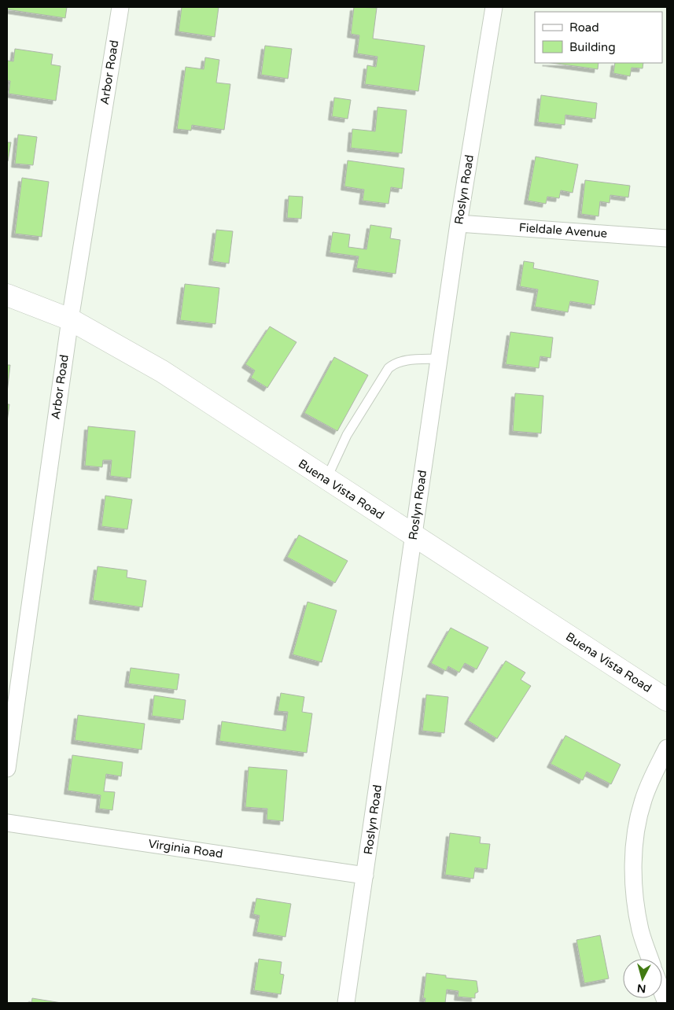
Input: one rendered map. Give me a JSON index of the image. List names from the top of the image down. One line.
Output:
{"streets":{"street":["Arbor Road","Roslyn Road","Fieldale Avenue","Buena Vista Road","Virginia Road"]},"crossings":[["Arbor Road","Buena Vista Road"],["Roslyn Road","Fieldale Avenue"],["Roslyn Road","Buena Vista Road"],["Roslyn Road","Virginia Road"]],"legend":["Road","Building"],"north":"bottom"}
